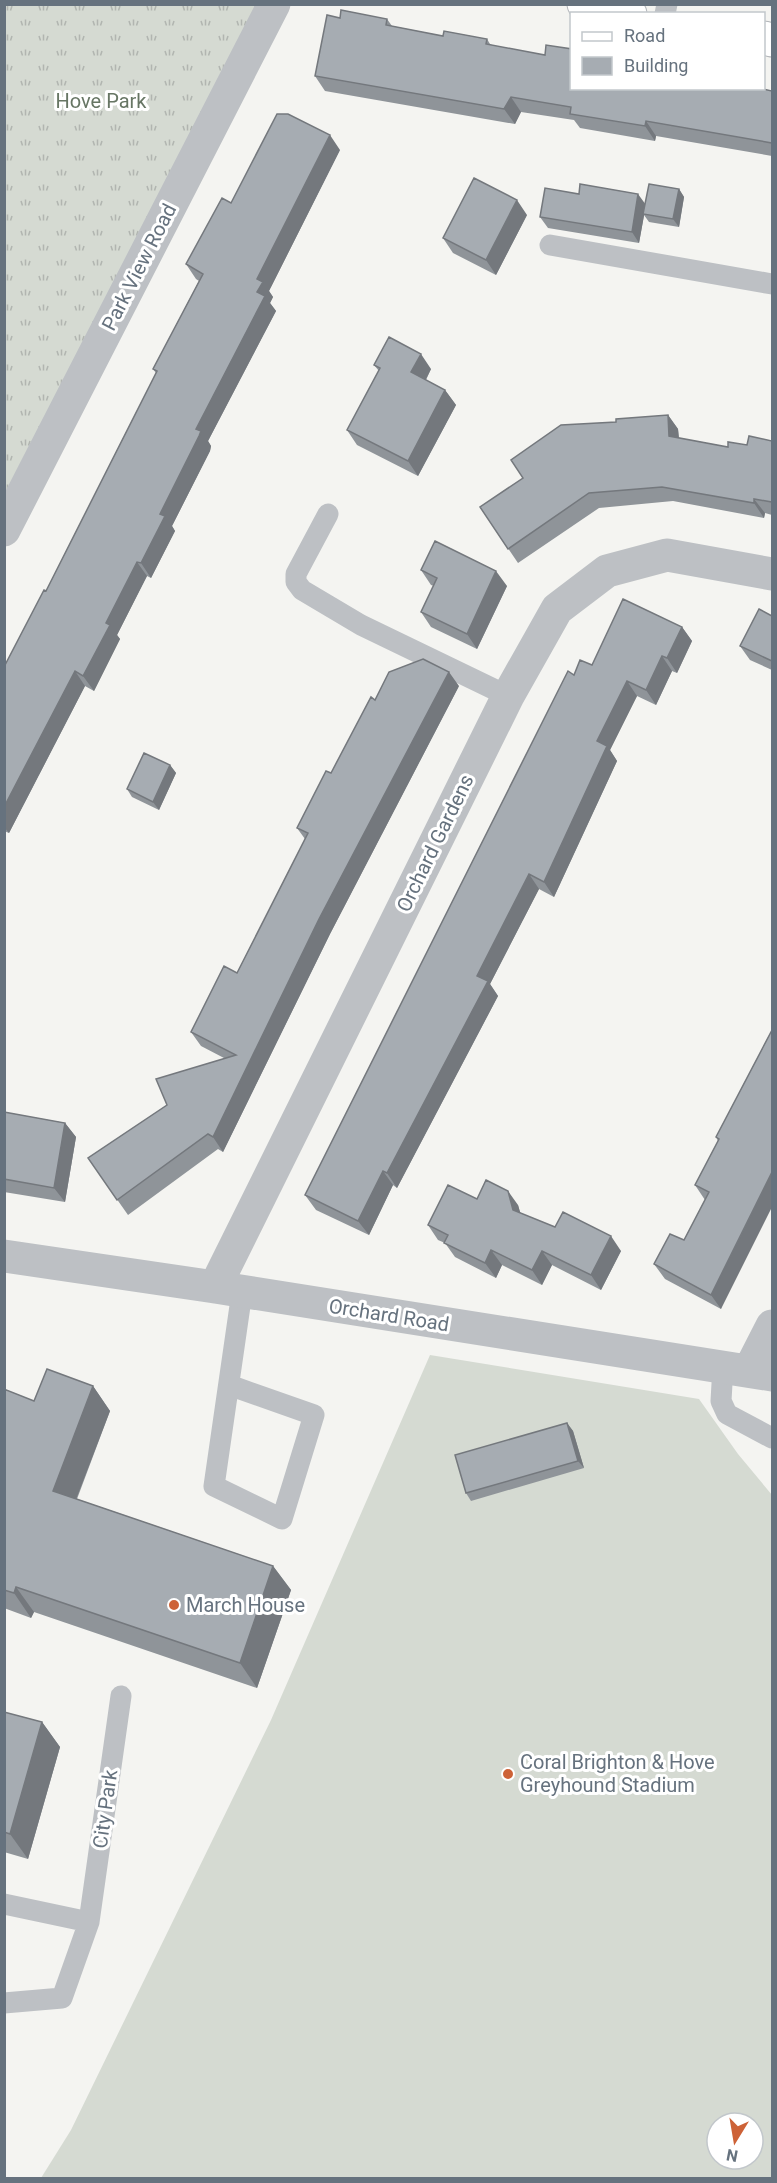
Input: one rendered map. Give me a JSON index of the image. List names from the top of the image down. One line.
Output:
{"streets":{"street":["Park View Road","Orchard Gardens","Orchard Road"],"lane":["City Park"]},"crossings":[["Orchard Gardens","Orchard Road"]],"parks":["Hove Park"],"places":["March House","Coral Brighton & Hove Greyhound Stadium"],"legend":["Road","Building"],"north":"bottom"}
